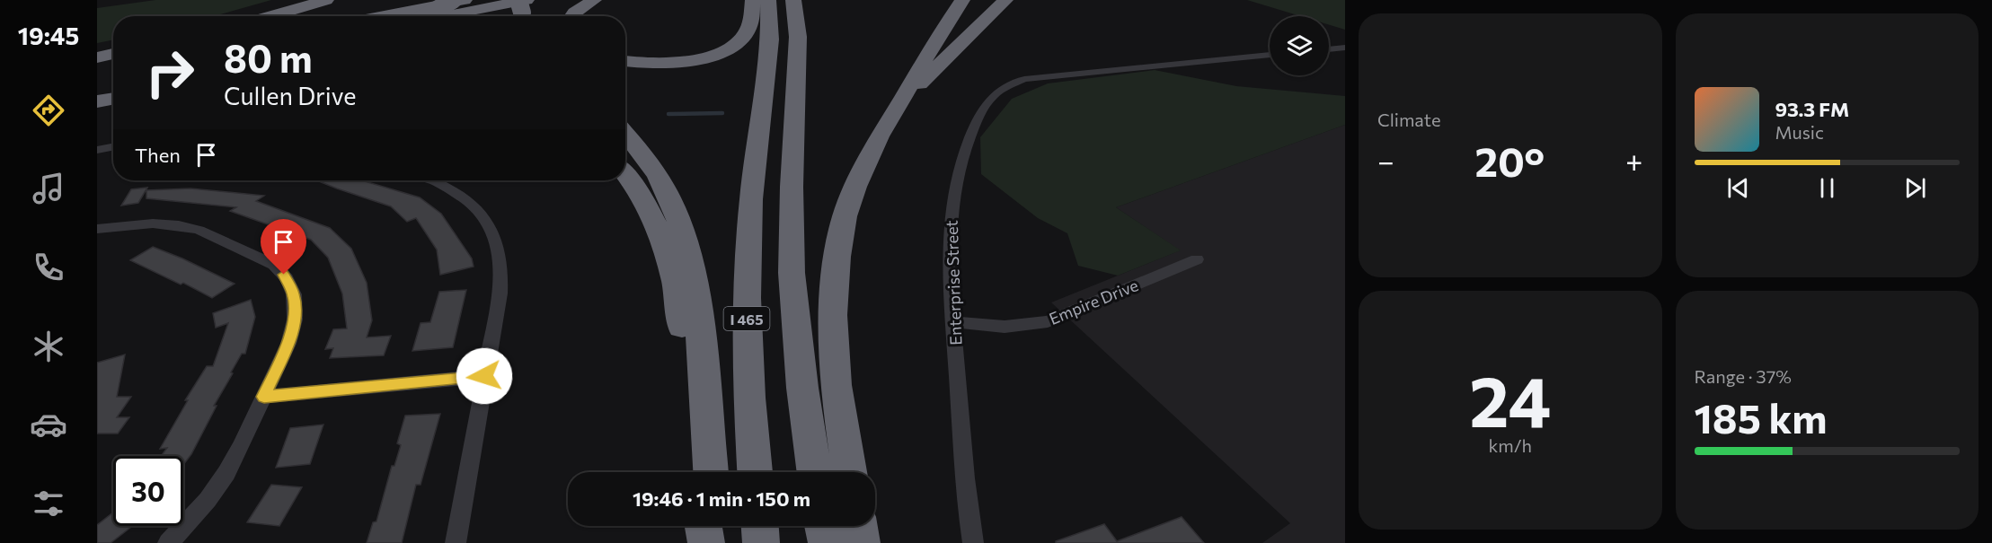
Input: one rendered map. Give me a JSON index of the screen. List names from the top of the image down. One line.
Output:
{"streets":{"highway":["I 465"],"street":["Enterprise Street","Empire Drive"]},"crossings":[["Enterprise Street","Empire Drive"]],"page":{"tabs":"19:45","tile":["Climate",["24","km/h"],["Range · 37%","185 km"]],"turn":["80 m","Cullen Drive"],"song":["93.3 FM","Music"],"then":"Then","heat":["−","20°","+"],"limit":"30","trip":"19:46 · 1 min · 150 m"}}
